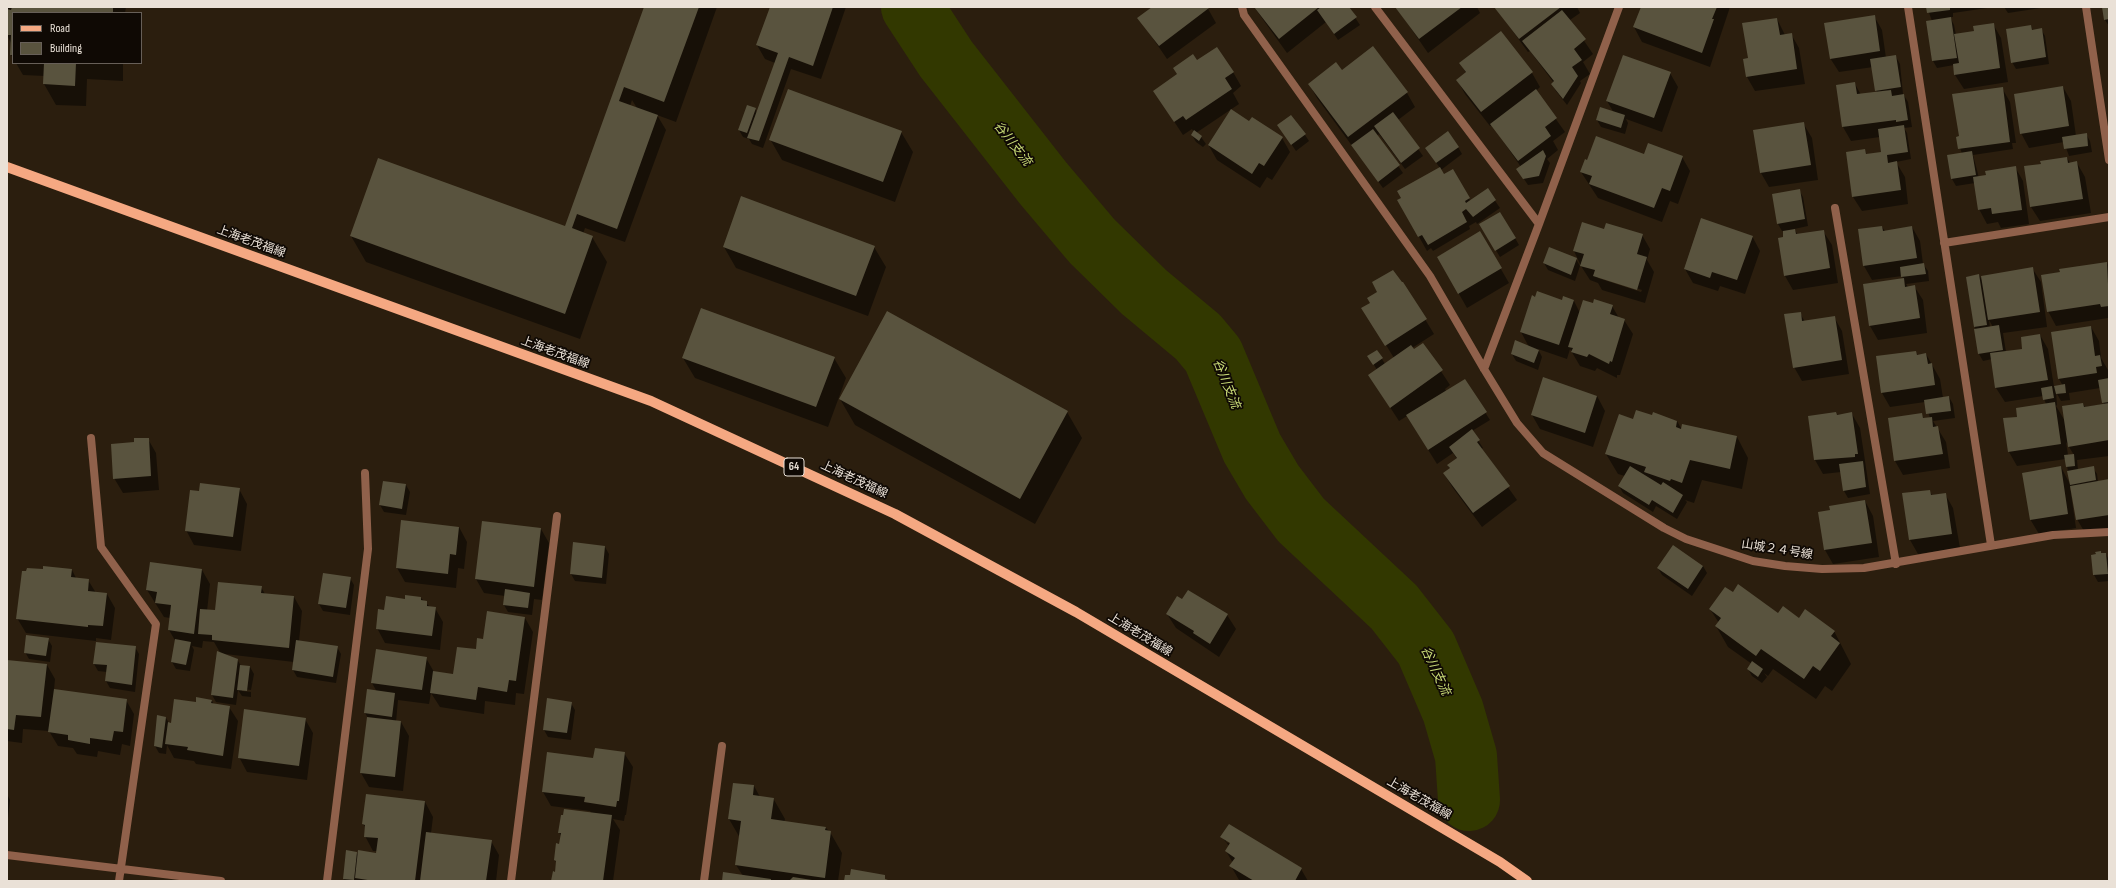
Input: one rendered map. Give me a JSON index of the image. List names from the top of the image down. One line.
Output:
{"streets":{"main road":["上海老茂福線","64"],"street":["山城２４号線"]},"water":["谷川支流"],"legend":["Road","Building"]}
